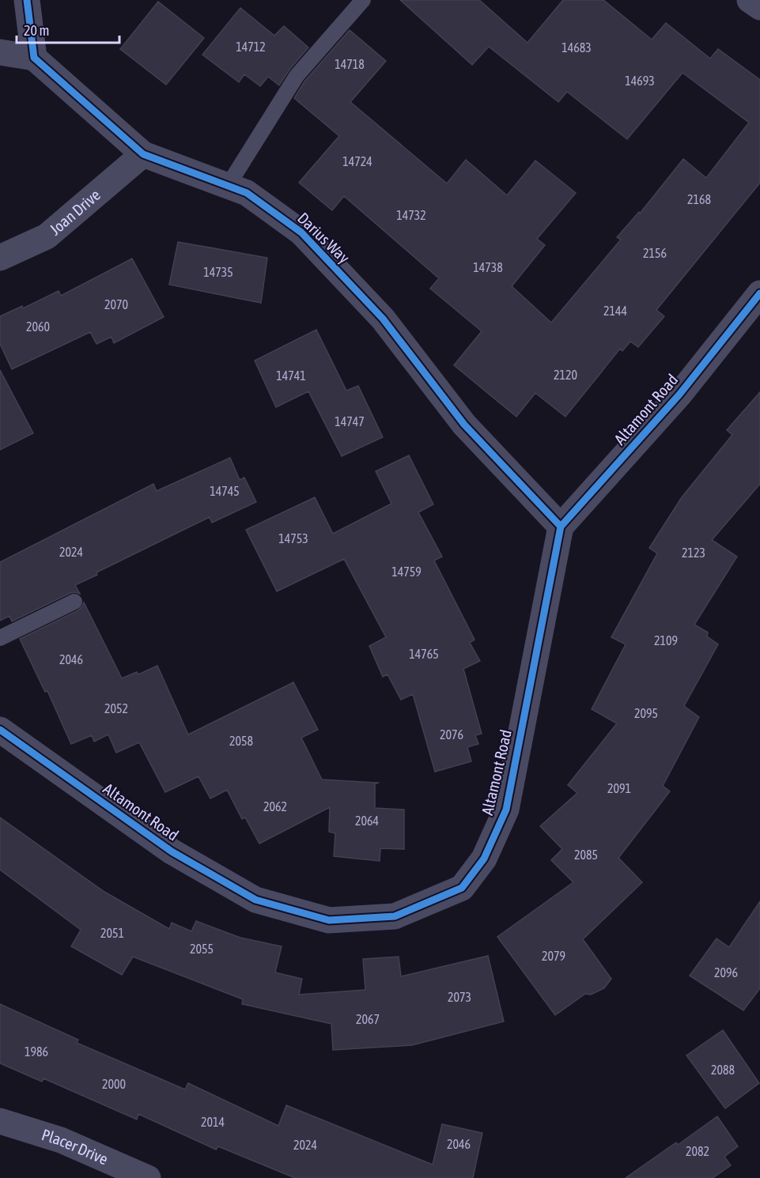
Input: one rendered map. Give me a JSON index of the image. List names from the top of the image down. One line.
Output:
{"streets":{"street":["Joan Drive","Darius Way","Altamont Road","Placer Drive"]},"crossings":[["Joan Drive","Darius Way"],["Darius Way","Altamont Road"]],"house_numbers":["14712","14683","14718","14693","14724","2168","14732","2156","14738","14735","2070","2144","2060","2120","14741","14747","14745","14753","2024","2123","14759","2109","14765","2046","2052","2095","2076","2058","2091","2062","2064","2085","2051","2055","2079","2096","2073","2067","1986","2088","2000","2014","2046","2024","2082"],"scale_bar":"20 m"}
